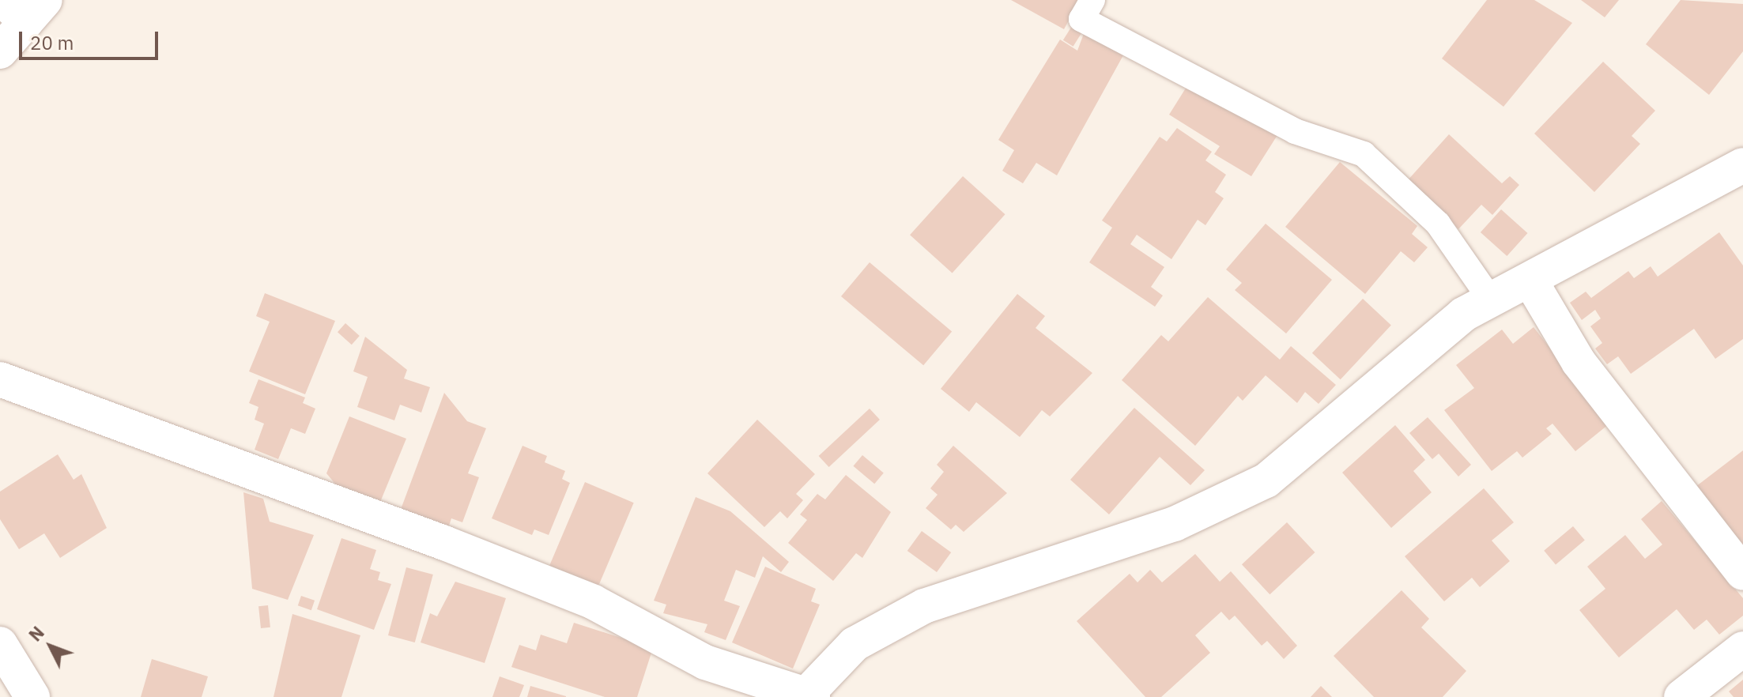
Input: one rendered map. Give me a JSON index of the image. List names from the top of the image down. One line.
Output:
{"scale_bar":"20 m","north":"top left"}
